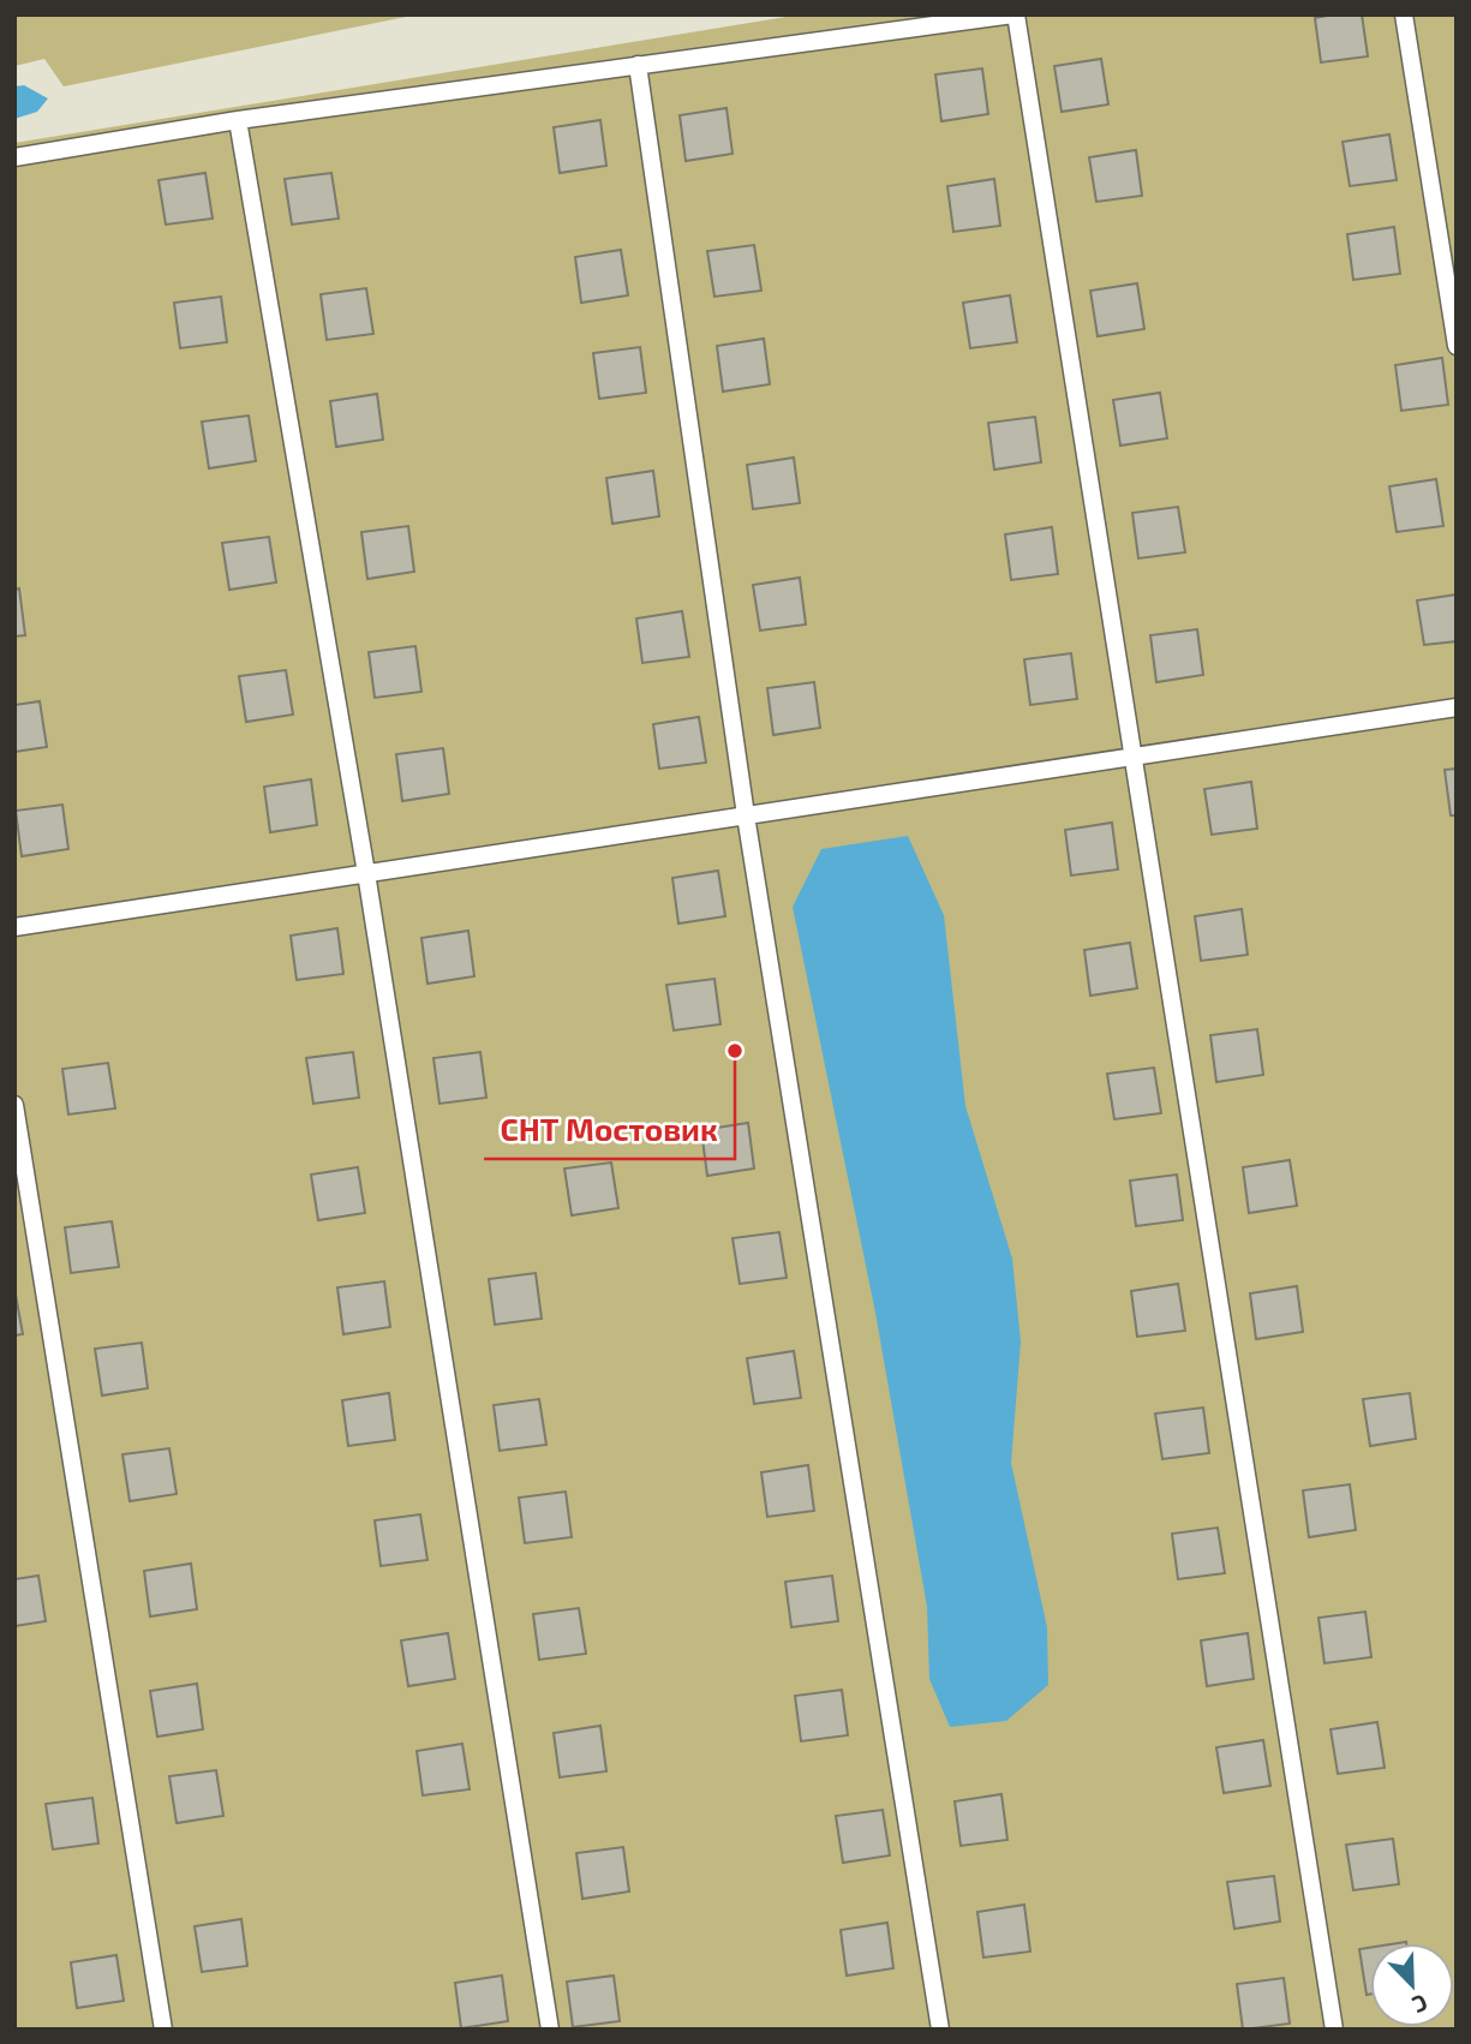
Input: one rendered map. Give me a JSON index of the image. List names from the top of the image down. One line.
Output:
{"places":["СНТ Мостовик"],"north":"bottom right"}
